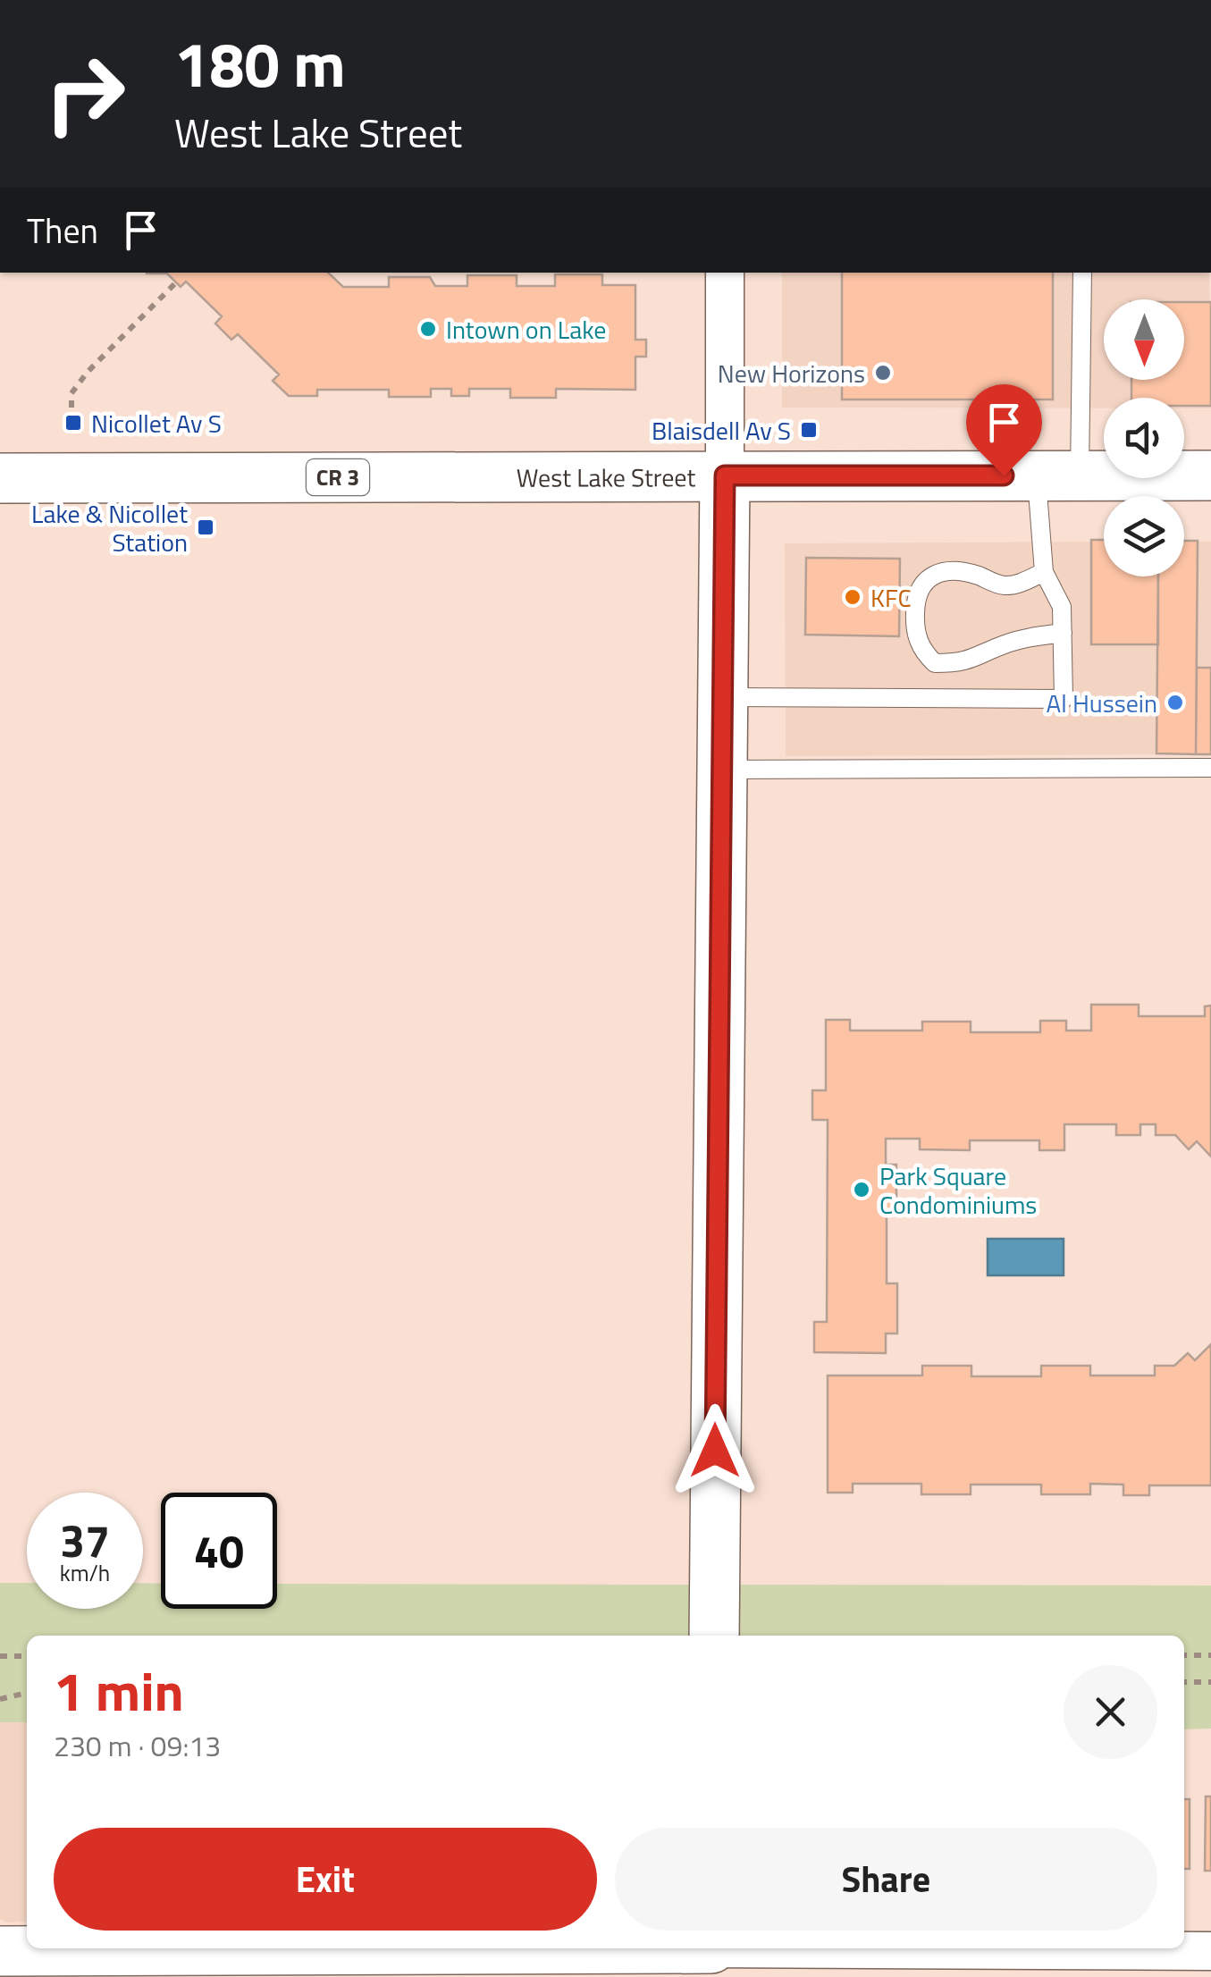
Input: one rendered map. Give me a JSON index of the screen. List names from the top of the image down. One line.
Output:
{"streets":{"street":["West Lake Street","CR 3"]},"places":{"other":["Intown on Lake","New Horizons","KFC","Al Hussein","Park Square Condominiums"],"transit":["Nicollet Av S","Blaisdell Av S","Lake & Nicollet Station"]},"north":"bottom","page":{"turn":["180 m","West Lake Street"],"then":"Then","speed":"37 km/h","limit":"40","heading":["1 min","230 m · 09:13"],"buttons":["Exit","Share"]}}
